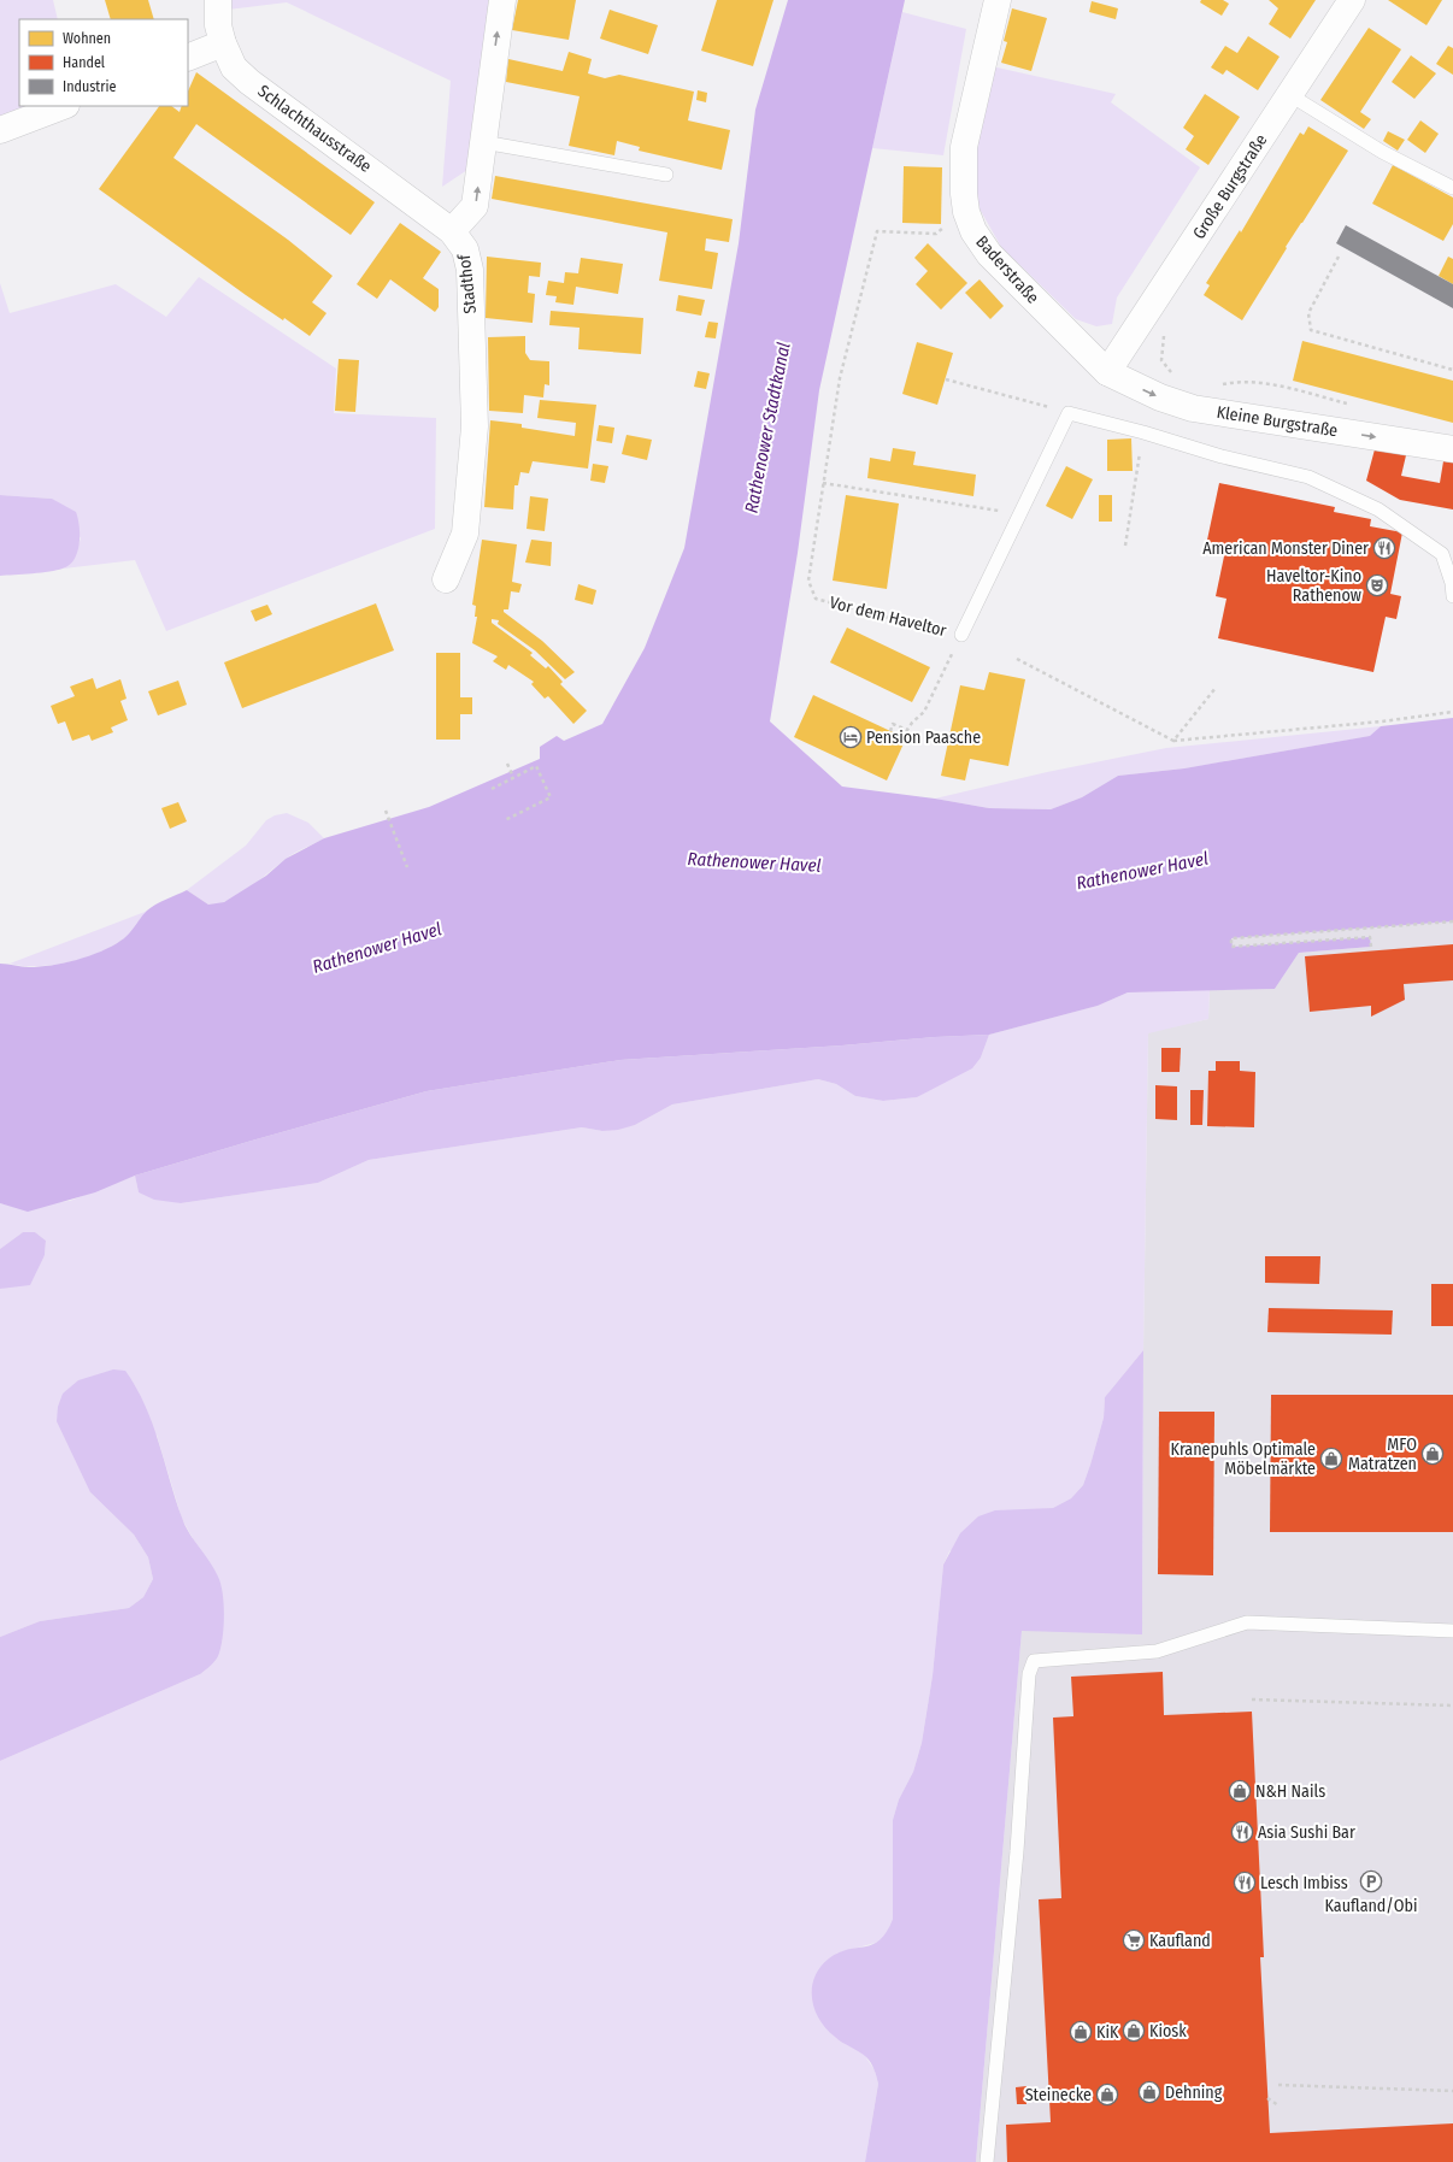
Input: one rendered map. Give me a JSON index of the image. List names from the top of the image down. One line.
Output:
{"streets":{"street":["Schlachthausstraße","Große Burgstraße","Baderstraße","Stadthof","Kleine Burgstraße"],"lane":["Vor dem Haveltor"]},"crossings":[["Schlachthausstraße","Stadthof"],["Große Burgstraße","Baderstraße"],["Große Burgstraße","Kleine Burgstraße"],["Baderstraße","Kleine Burgstraße"]],"one_way":["Stadthof","Kleine Burgstraße"],"water":["Rathenower Stadtkanal","Rathenower Havel"],"places":{"restaurant":["American Monster Diner","Asia Sushi Bar","Lesch Imbiss"],"theatre":["Haveltor-Kino Rathenow"],"hotel":["Pension Paasche"],"shop":["MFO Matratzen","Kranepuhls Optimale Möbelmärkte","N&H Nails","Kiosk","KiK","Dehning","Steinecke"],"parking":["Kaufland/Obi"],"supermarket":["Kaufland"]},"legend":["Wohnen","Handel","Industrie"]}
